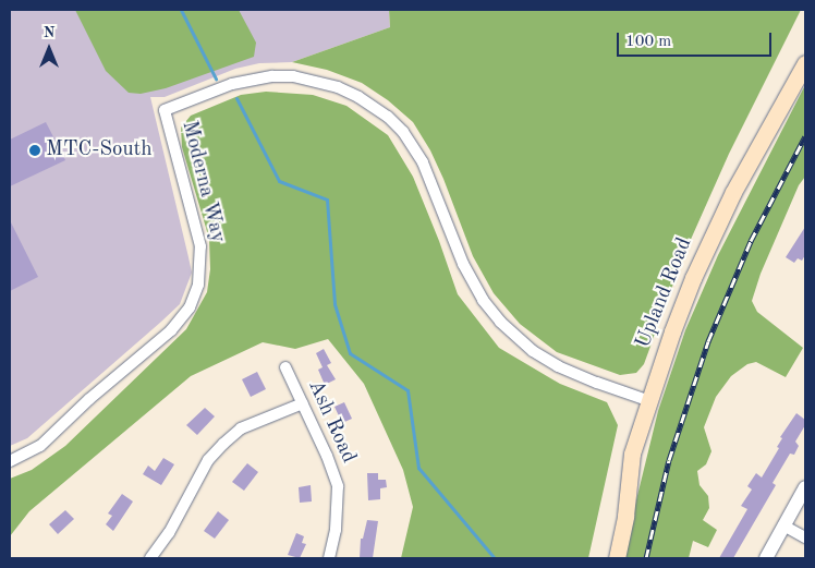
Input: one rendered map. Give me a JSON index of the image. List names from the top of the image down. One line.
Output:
{"streets":{"main road":["Upland Road"],"street":["Moderna Way","Ash Road"]},"crossings":[["Moderna Way","Upland Road"]],"places":["MTC-South"],"scale_bar":"100 m","north":"top"}
